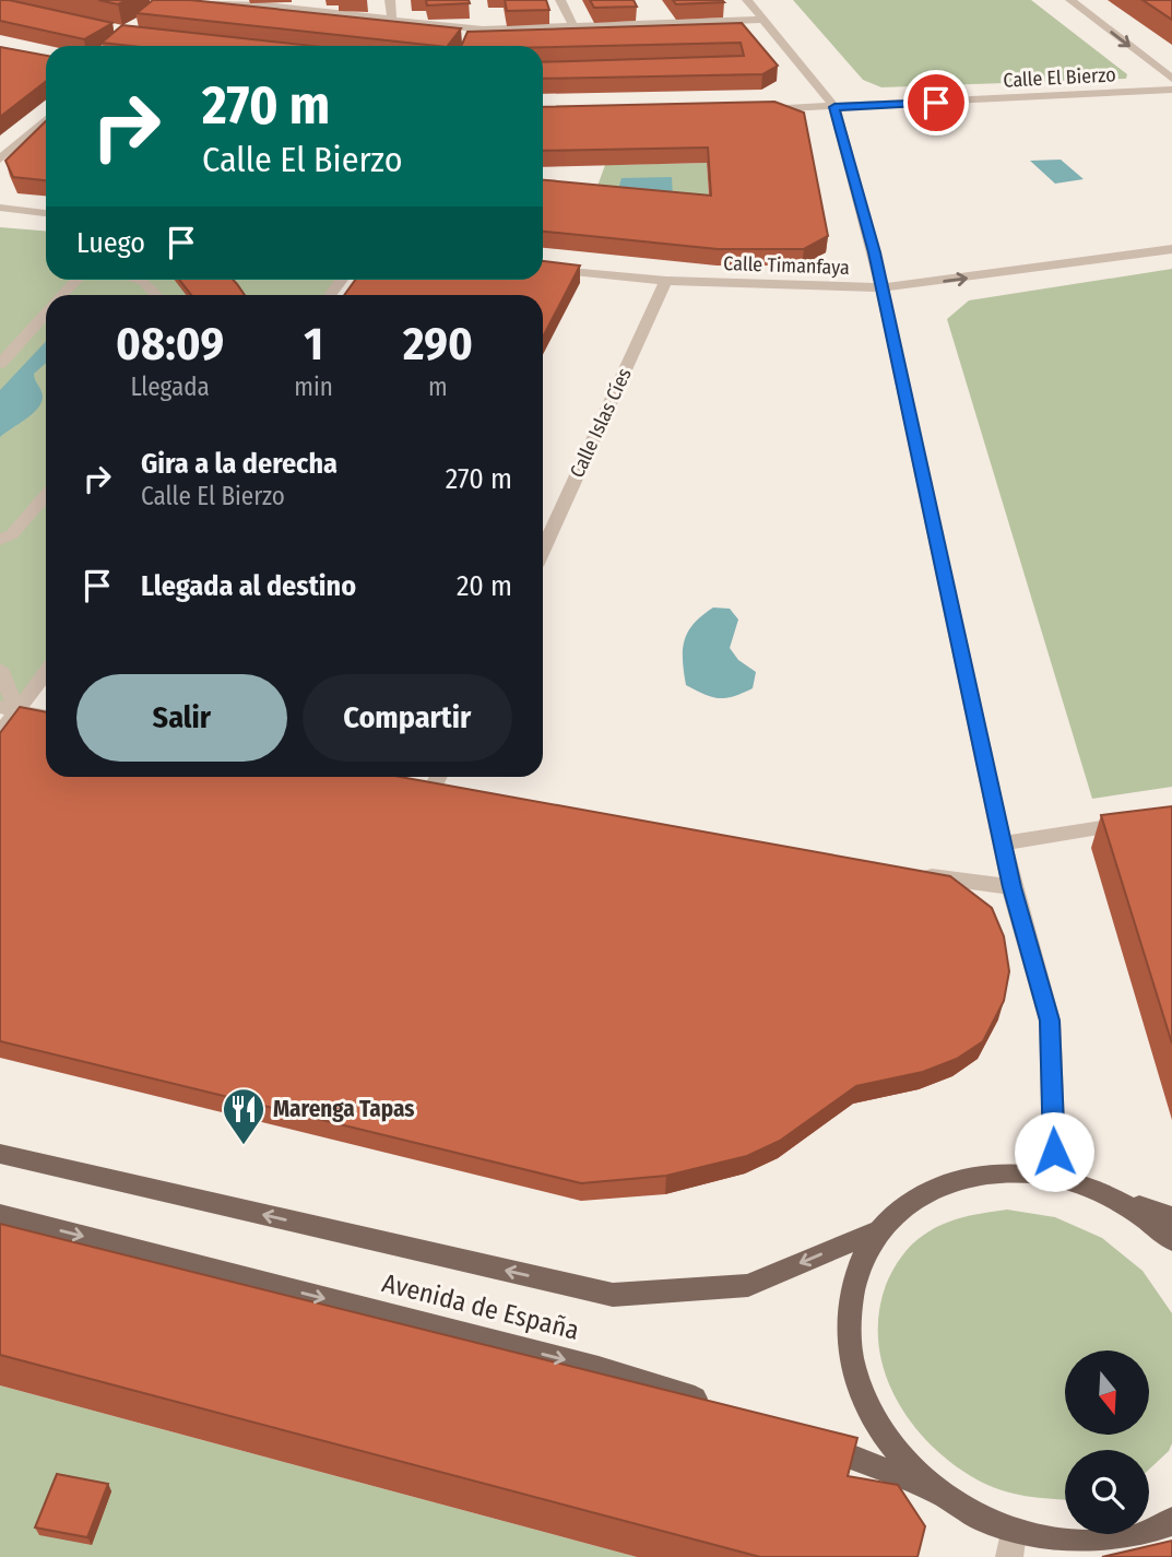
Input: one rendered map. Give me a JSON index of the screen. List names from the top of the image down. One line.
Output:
{"streets":{"main road":["Avenida de España"],"street":["Calle El Bierzo","Calle Timanfaya","Calle Islas Cíes"]},"crossings":[["Calle Timanfaya","Calle Islas Cíes"]],"one_way":["Calle Timanfaya"],"places":{"restaurant":["Marenga Tapas"]},"north":"bottom","page":{"turn":["270 m","Calle El Bierzo"],"then":"Luego","eta":["08:09","Llegada","1","min","290","m"],"list":[{"name":"Gira a la derecha","note":"Calle El Bierzo","value":"270 m"},{"name":"Llegada al destino","value":"20 m"}],"buttons":["Salir","Compartir"]}}
